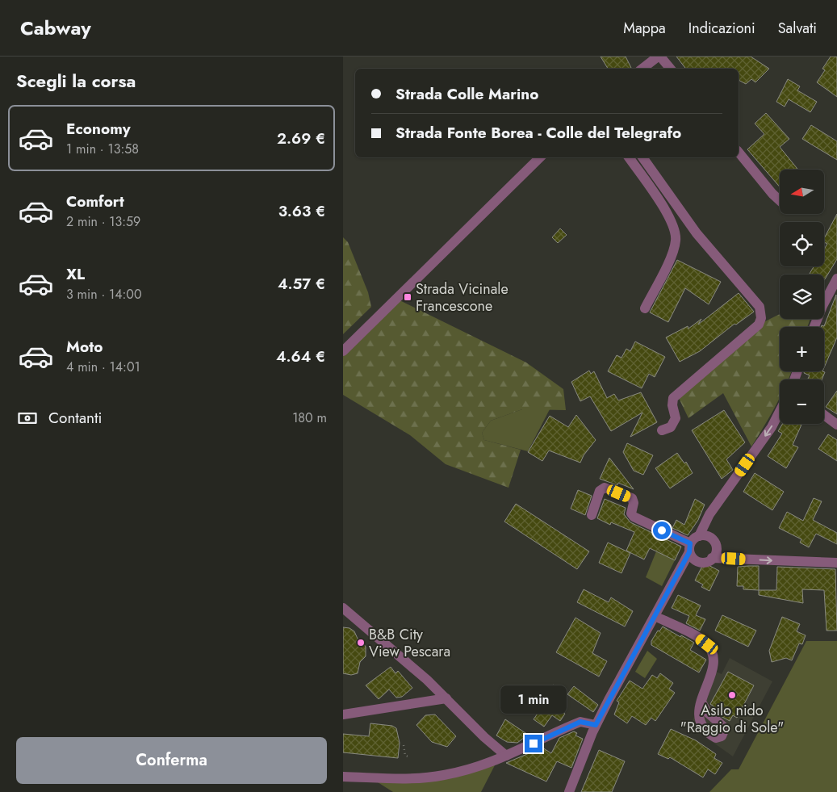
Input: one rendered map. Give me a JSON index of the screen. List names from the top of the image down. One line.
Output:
{"places":{"transit":["Strada Vicinale Francescone"],"other":["B&B City View Pescara","Asilo nido \"Raggio di Sole\""]},"north":"left","page":{"header":"Cabway","nav":["Mappa","Indicazioni","Salvati"],"heading":"Scegli la corsa","banner":["Strada Colle Marino","Strada Fonte Borea - Colle del Telegrafo"],"list":[{"name":"Economy","note":"1 min · 13:58","value":"2.69 €"},{"name":"Comfort","note":"2 min · 13:59","value":"3.63 €"},{"name":"XL","note":"3 min · 14:00","value":"4.57 €"},{"name":"Moto","note":"4 min · 14:01","value":"4.64 €"}],"map_buttons":["+","−"],"pay":["Contanti","180 m"],"bubble":"1 min","buttons":"Conferma"}}
